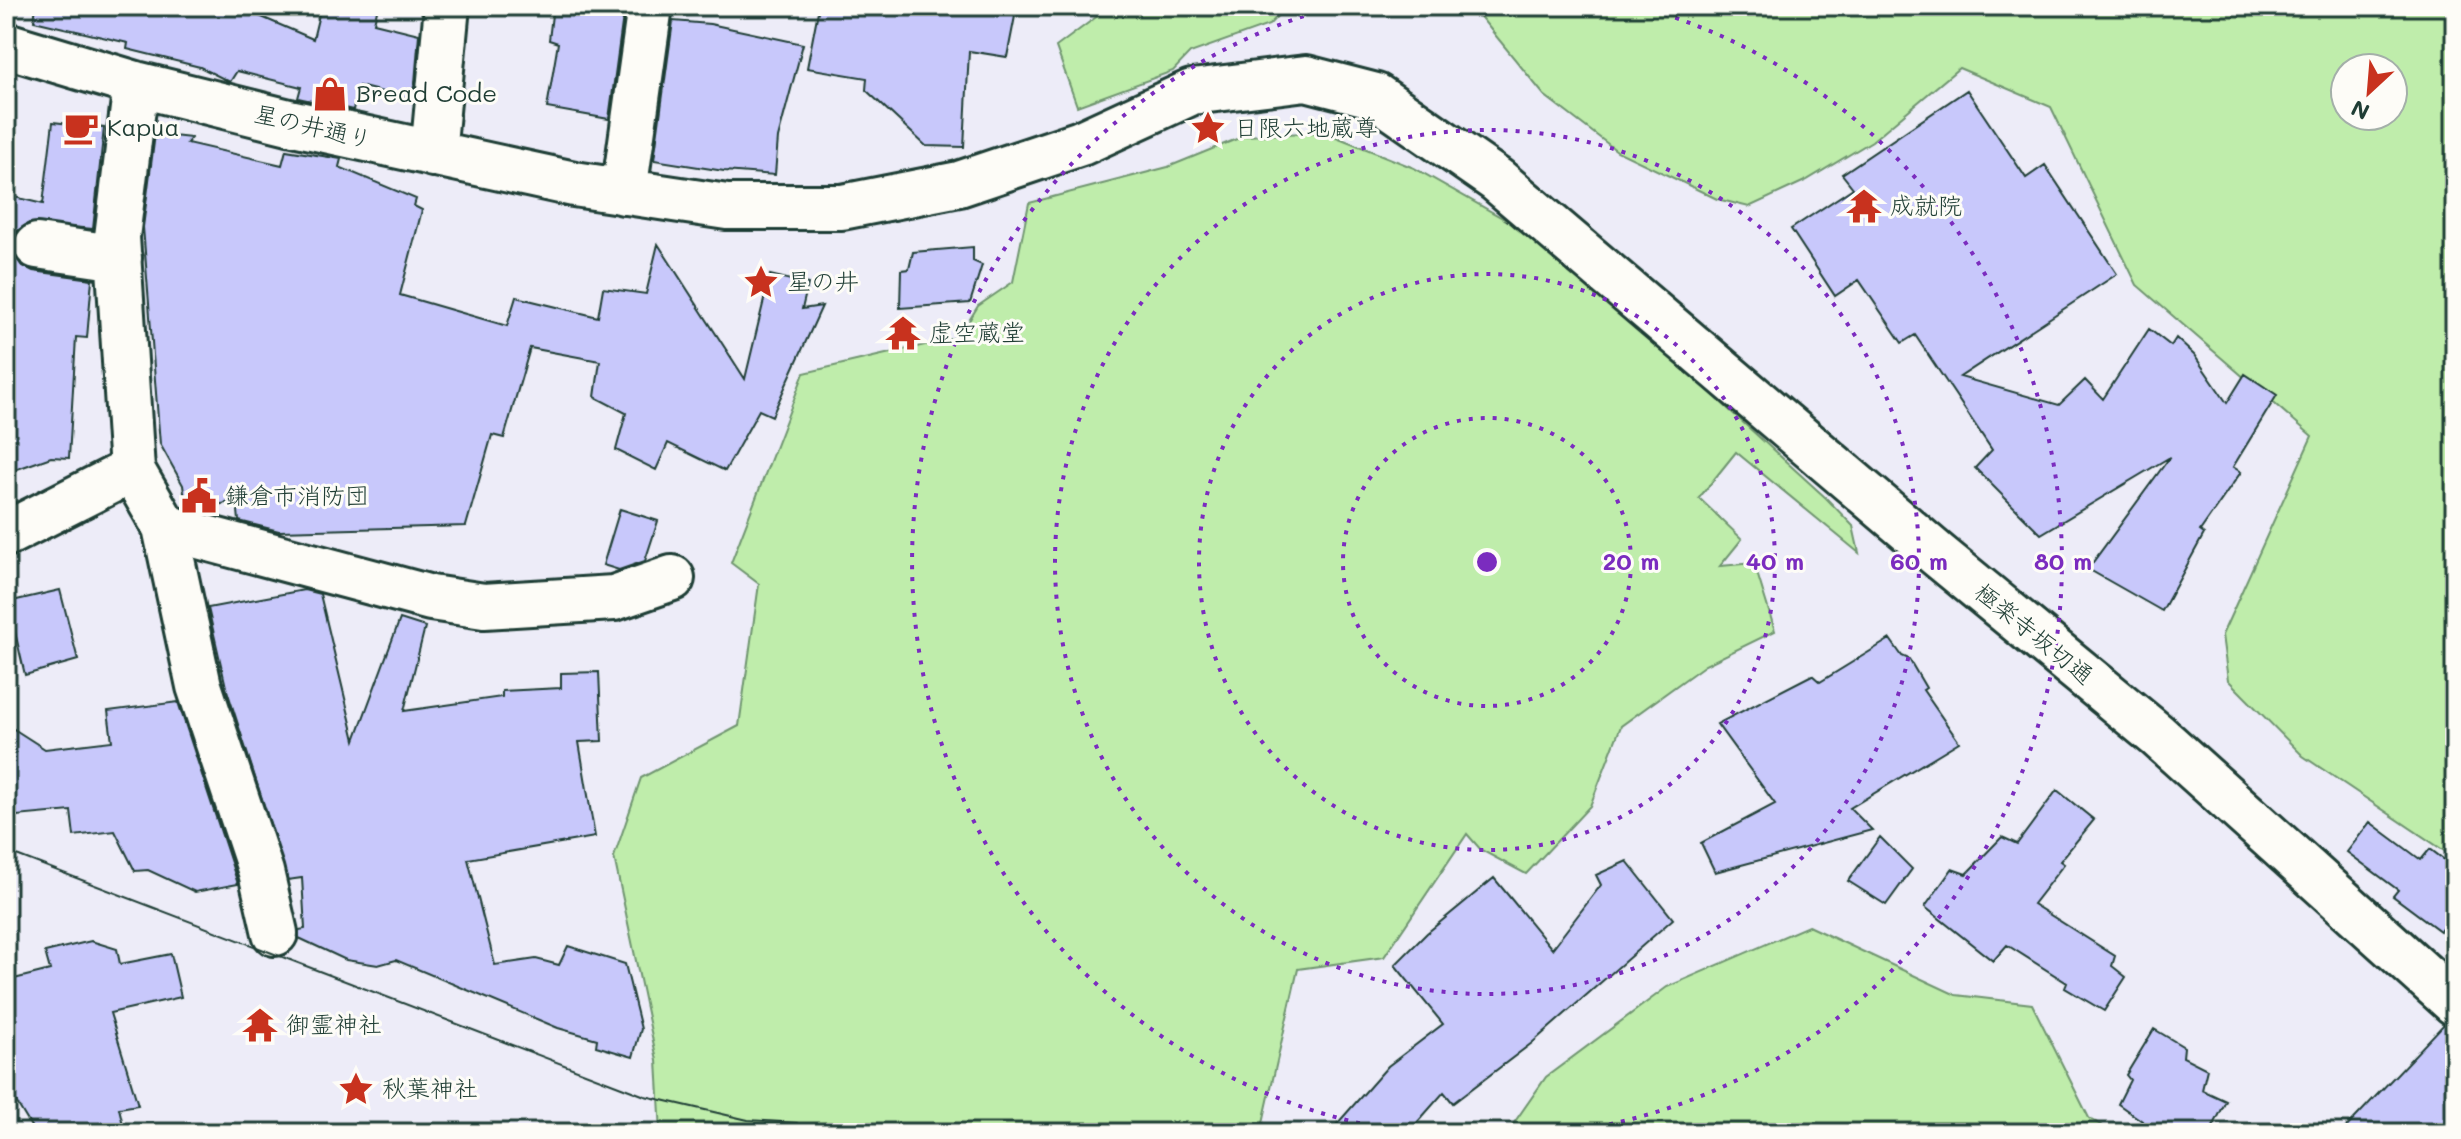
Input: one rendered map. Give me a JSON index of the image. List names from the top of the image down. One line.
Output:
{"streets":{"street":["星の井通り","極楽寺坂切通"]},"crossings":[["星の井通り","極楽寺坂切通"]],"places":{"shop":["Bread Code"],"cafe":["Kapua"],"place":["日限六地蔵尊","星の井","秋葉神社"],"temple":["成就院","虚空蔵堂","御霊神社"],"public building":["鎌倉市消防団"]},"north":"bottom left","rings":["20 m","40 m","60 m","80 m"]}
